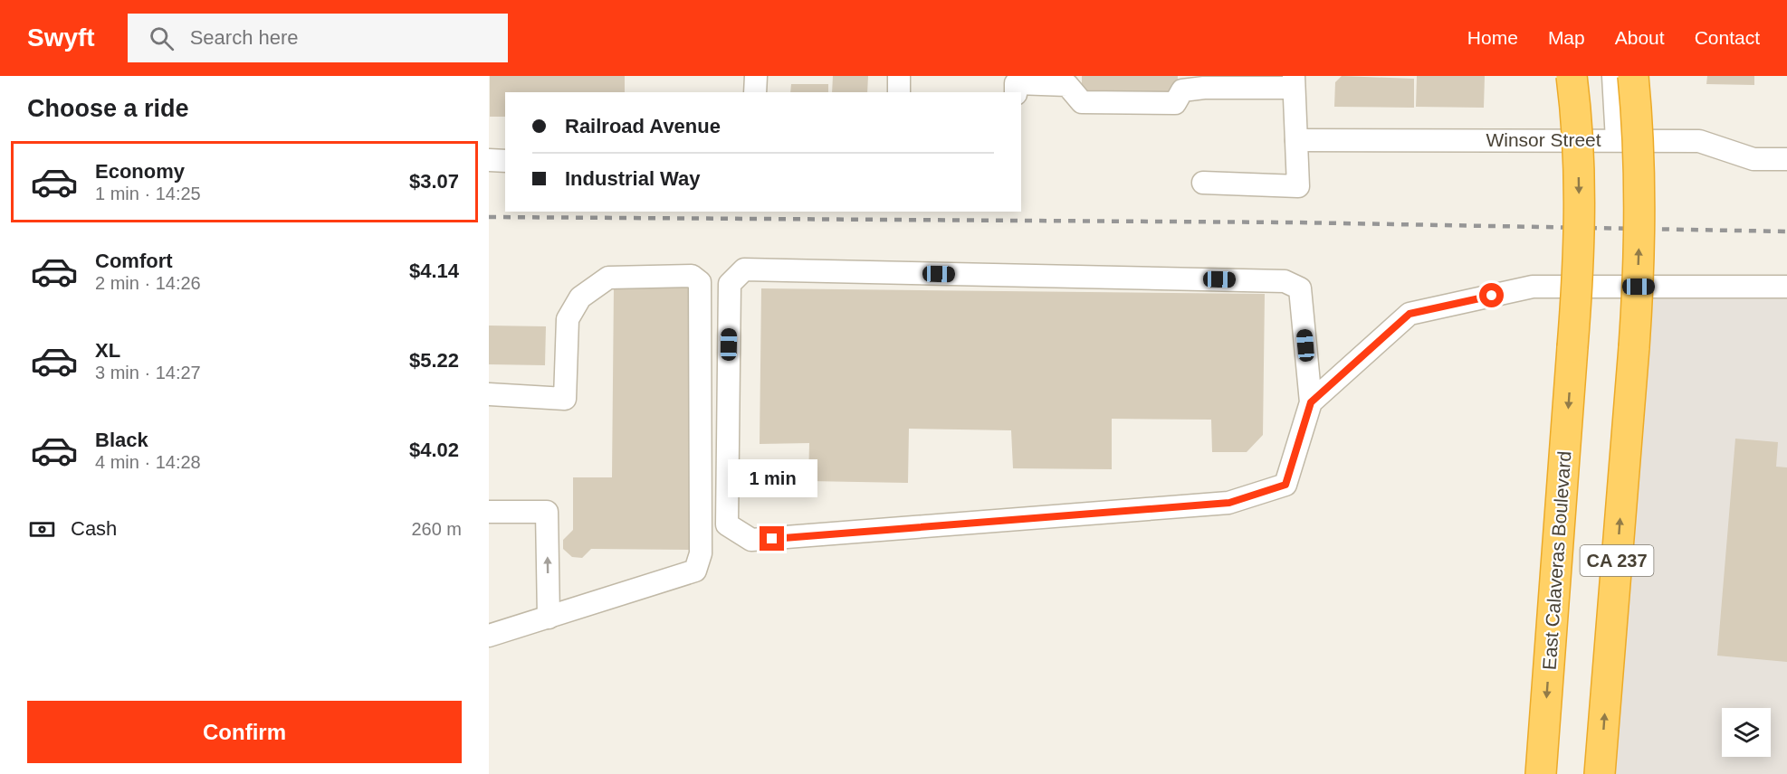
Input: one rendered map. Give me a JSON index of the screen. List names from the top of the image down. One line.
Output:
{"streets":{"highway":["East Calaveras Boulevard","CA 237"],"street":["Winsor Street"]},"page":{"header":"Swyft","search":"Search here","nav":["Home","Map","About","Contact"],"heading":"Choose a ride","banner":["Railroad Avenue","Industrial Way"],"list":[{"name":"Economy","note":"1 min · 14:25","value":"$3.07"},{"name":"Comfort","note":"2 min · 14:26","value":"$4.14"},{"name":"XL","note":"3 min · 14:27","value":"$5.22"},{"name":"Black","note":"4 min · 14:28","value":"$4.02"}],"bubble":"1 min","pay":["Cash","260 m"],"buttons":"Confirm"}}
